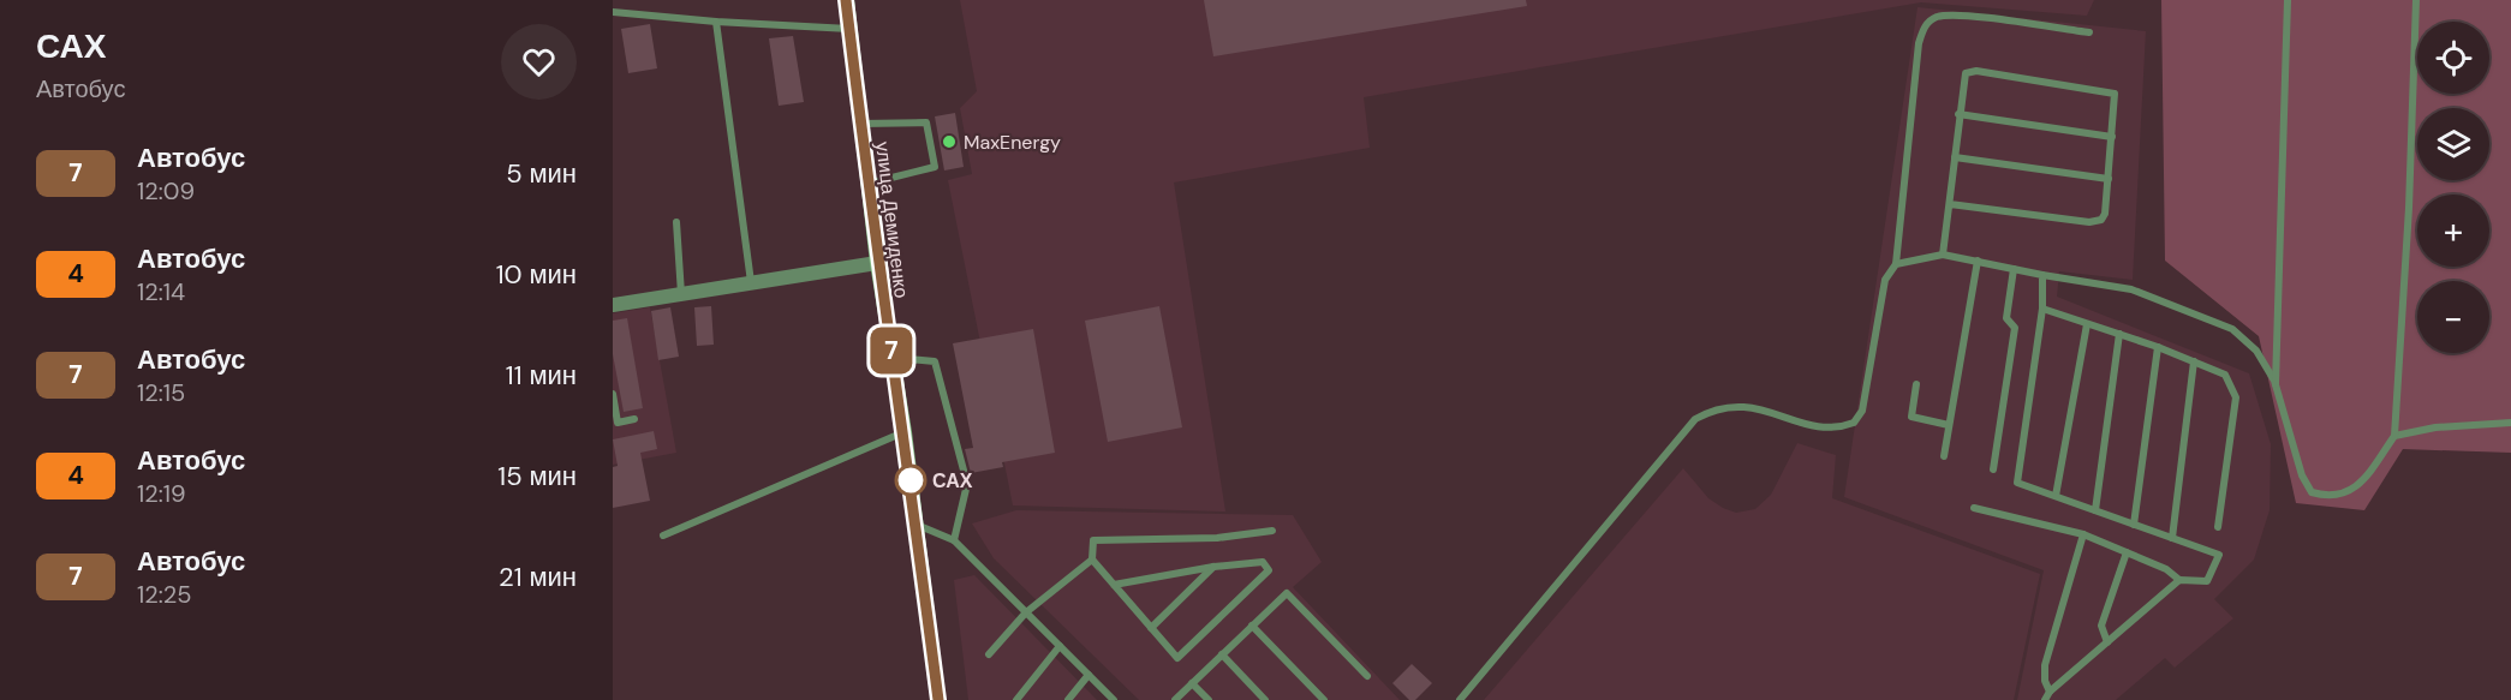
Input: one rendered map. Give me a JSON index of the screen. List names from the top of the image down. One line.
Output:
{"streets":{"main road":["улица Демиденко"]},"places":["MaxEnergy","САХ"],"lines":["bus line 7"],"page":{"heading":["САХ","Автобус"],"on_map":"7","map_buttons":["+","−"],"list":[{"mark":"7","name":"Автобус","note":"12:09","value":"5 мин"},{"mark":"4","name":"Автобус","note":"12:14","value":"10 мин"},{"mark":"7","name":"Автобус","note":"12:15","value":"11 мин"},{"mark":"4","name":"Автобус","note":"12:19","value":"15 мин"},{"mark":"7","name":"Автобус","note":"12:25","value":"21 мин"}]}}
